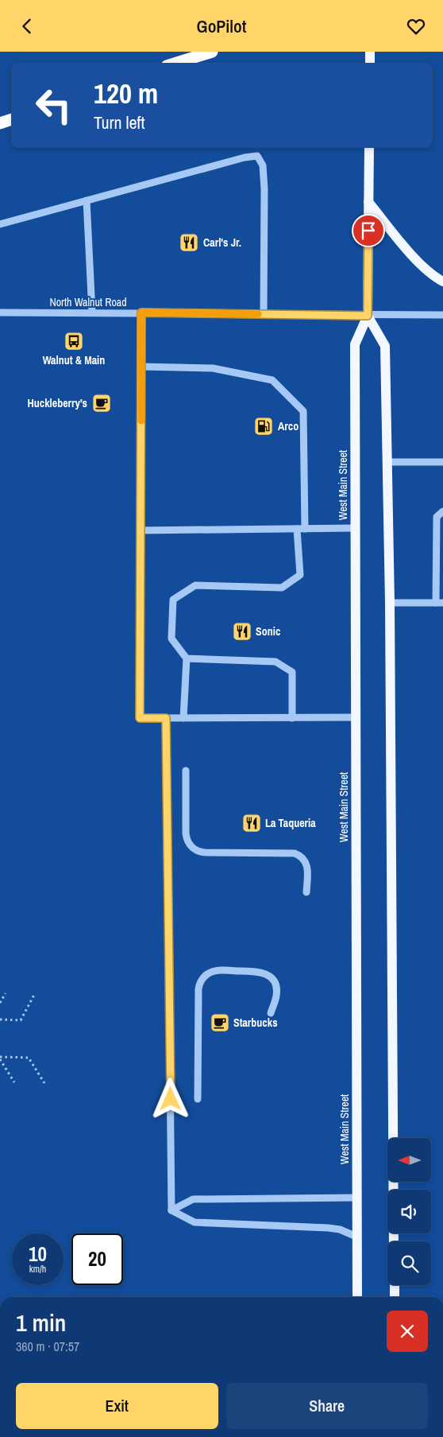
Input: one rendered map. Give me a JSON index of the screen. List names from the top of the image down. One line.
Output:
{"streets":{"main road":["West Main Street"],"street":["North Walnut Road"]},"crossings":[["North Walnut Road","West Main Street"]],"places":{"restaurant":["Carl's Jr.","Sonic","La Taqueria"],"bus stop":["Walnut & Main"],"cafe":["Huckleberry's","Starbucks"],"fuel station":["Arco"]},"north":"left","page":{"header":"GoPilot","turn":["120 m","Turn left"],"speed":"10 km/h","limit":"20","heading":["1 min","360 m · 07:57"],"buttons":["Exit","Share"]}}
